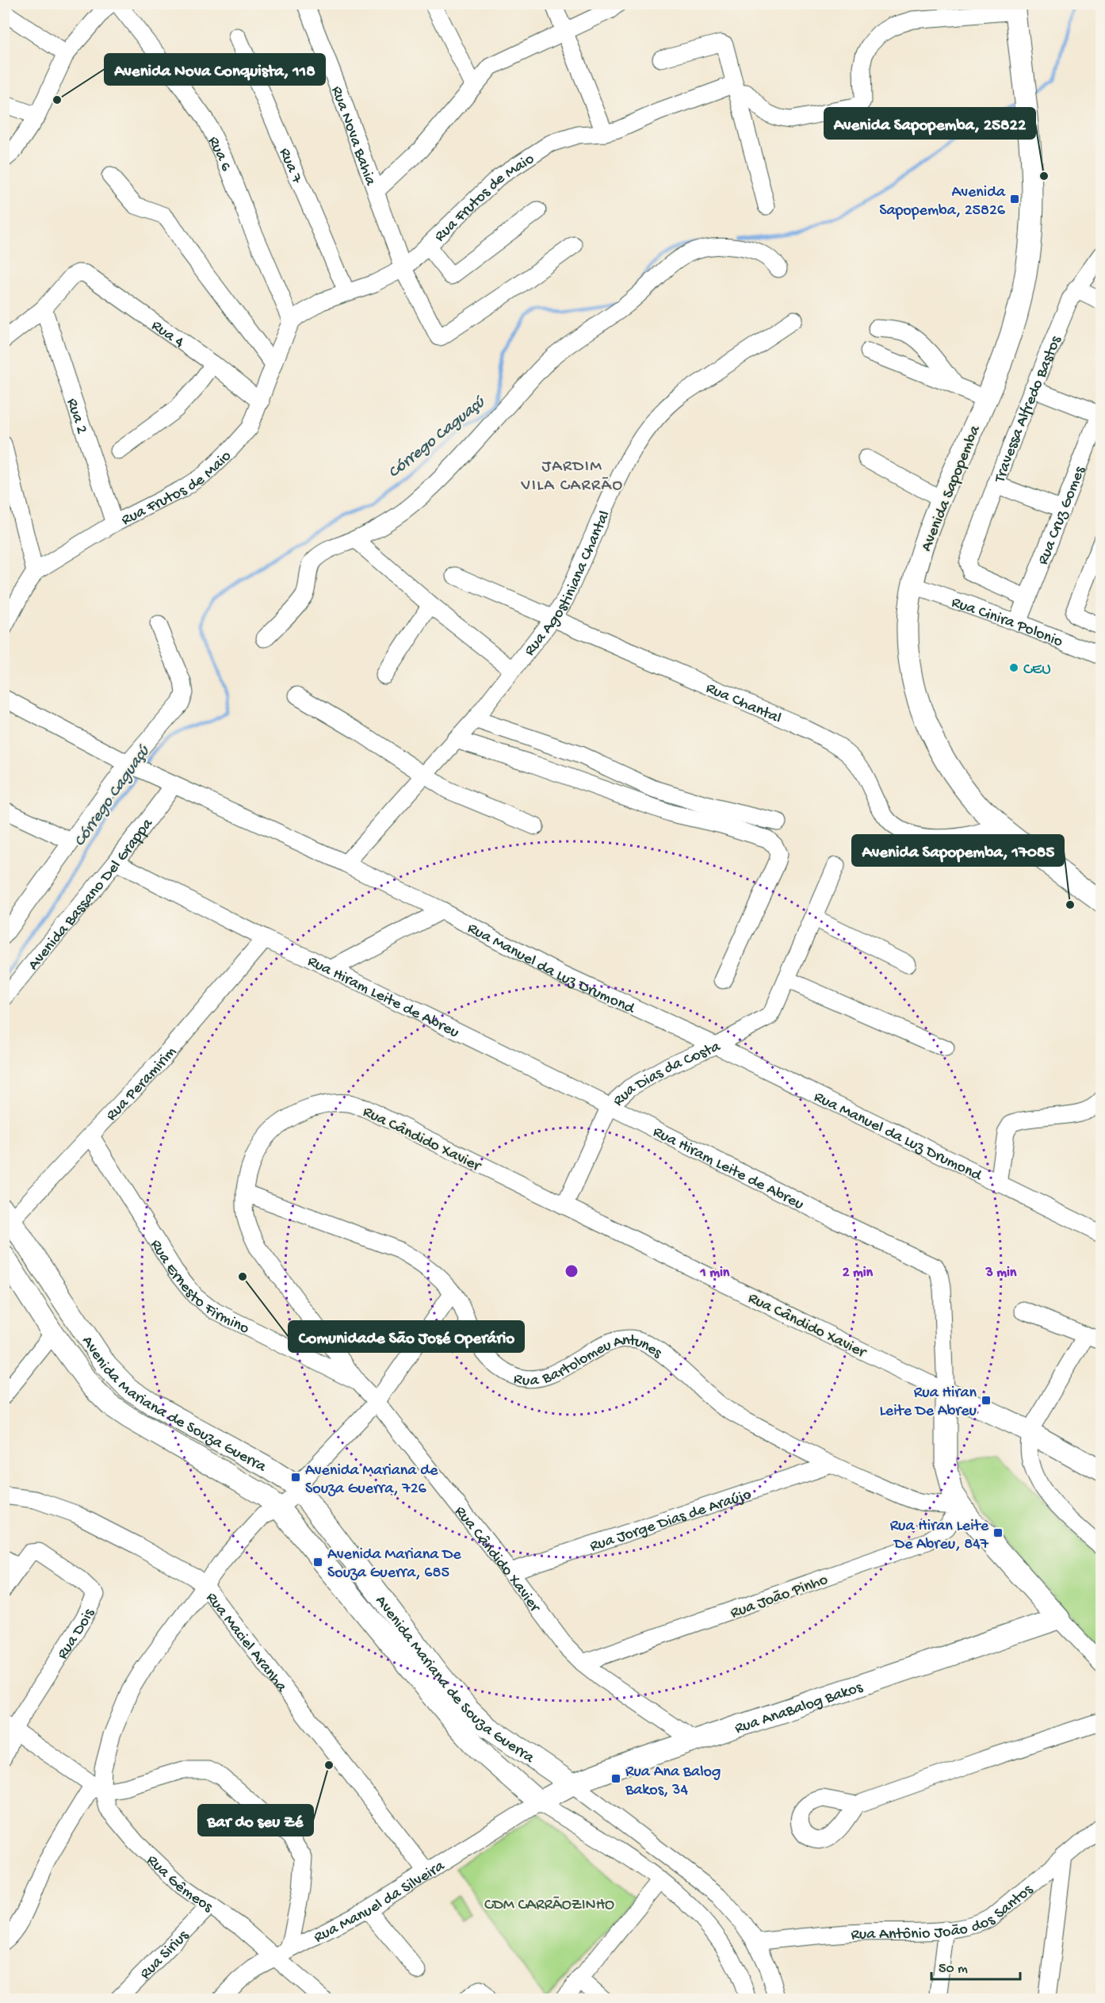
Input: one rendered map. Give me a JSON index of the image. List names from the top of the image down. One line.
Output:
{"streets":{"main road":["Avenida Sapopemba","Rua Hiram Leite de Abreu","Rua Cândido Xavier","Avenida Mariana de Souza Guerra","Rua AnaBalog Bakos"],"street":["Rua Nova Bahia","Rua 6","Rua 7","Rua Frutos de Maio","Rua 4","Travessa Alfredo Bastos","Rua 2","Rua Cruz Gomes","Rua Agostiniana Chantal","Rua Cinira Polonio","Rua Chantal","Avenida Bassano Del Grappa","Rua Manuel da Luz Drumond","Rua Dias da Costa","Rua Peramirim","Rua Ernesto Firmino","Rua Bartolomeu Antunes","Rua Jorge Dias de Araújo","Rua João Pinho","Rua Dois","Rua Maciel Aranha","Rua Gêmeos","Rua Manuel da Silveira","Rua Antônio João dos Santos","Rua Sirius"]},"crossings":[["Rua Nova Bahia","Rua Frutos de Maio"],["Rua 6","Rua Frutos de Maio"],["Rua 7","Rua Frutos de Maio"],["Rua Frutos de Maio","Rua 4"],["Rua Frutos de Maio","Rua 2"],["Rua 4","Rua 2"],["Travessa Alfredo Bastos","Rua Cruz Gomes"],["Avenida Sapopemba","Rua Cinira Polonio"],["Avenida Sapopemba","Rua Chantal"],["Rua Cruz Gomes","Rua Cinira Polonio"],["Rua Agostiniana Chantal","Rua Chantal"],["Rua Agostiniana Chantal","Rua Manuel da Luz Drumond"],["Avenida Bassano Del Grappa","Rua Manuel da Luz Drumond"],["Avenida Bassano Del Grappa","Rua Hiram Leite de Abreu"],["Rua Manuel da Luz Drumond","Rua Dias da Costa"],["Rua Hiram Leite de Abreu","Rua Dias da Costa"],["Rua Hiram Leite de Abreu","Rua Peramirim"],["Rua Hiram Leite de Abreu","Rua Cândido Xavier"],["Rua Hiram Leite de Abreu","Rua Bartolomeu Antunes"],["Rua Hiram Leite de Abreu","Rua João Pinho"],["Rua Hiram Leite de Abreu","Rua AnaBalog Bakos"],["Rua Dias da Costa","Rua Cândido Xavier"],["Rua Peramirim","Rua Ernesto Firmino"],["Rua Peramirim","Avenida Mariana de Souza Guerra"],["Rua Cândido Xavier","Rua Ernesto Firmino"],["Rua Cândido Xavier","Rua Bartolomeu Antunes"],["Rua Cândido Xavier","Rua Jorge Dias de Araújo"],["Rua Cândido Xavier","Rua João Pinho"],["Rua Cândido Xavier","Rua AnaBalog Bakos"],["Rua Bartolomeu Antunes","Rua Jorge Dias de Araújo"],["Rua Bartolomeu Antunes","Rua João Pinho"],["Avenida Mariana de Souza Guerra","Rua AnaBalog Bakos"],["Avenida Mariana de Souza Guerra","Rua Manuel da Silveira"],["Avenida Mariana de Souza Guerra","Rua Antônio João dos Santos"],["Rua Maciel Aranha","Rua Manuel da Silveira"],["Rua AnaBalog Bakos","Rua Manuel da Silveira"],["Rua Gêmeos","Rua Manuel da Silveira"],["Rua Gêmeos","Rua Sirius"]],"districts":["JARDIM VILA CARRÃO"],"water":["Córrego Caguaçú"],"parks":["CDM CARRÃOZINHO"],"places":{"other":["Avenida Nova Conquista, 118","Avenida Sapopemba, 25822","CEU","Avenida Sapopemba, 17085","Comunidade São José Operário","Bar do seu Zé"],"transit":["Avenida Sapopemba, 25826","Rua Hiran Leite De Abreu","Avenida Mariana de Souza Guerra, 726","Rua Hiran Leite De Abreu, 847","Avenida Mariana De Souza Guerra, 685","Rua Ana Balog Bakos, 34"]},"scale_bar":"50 m","rings":["1 min","2 min","3 min"]}
